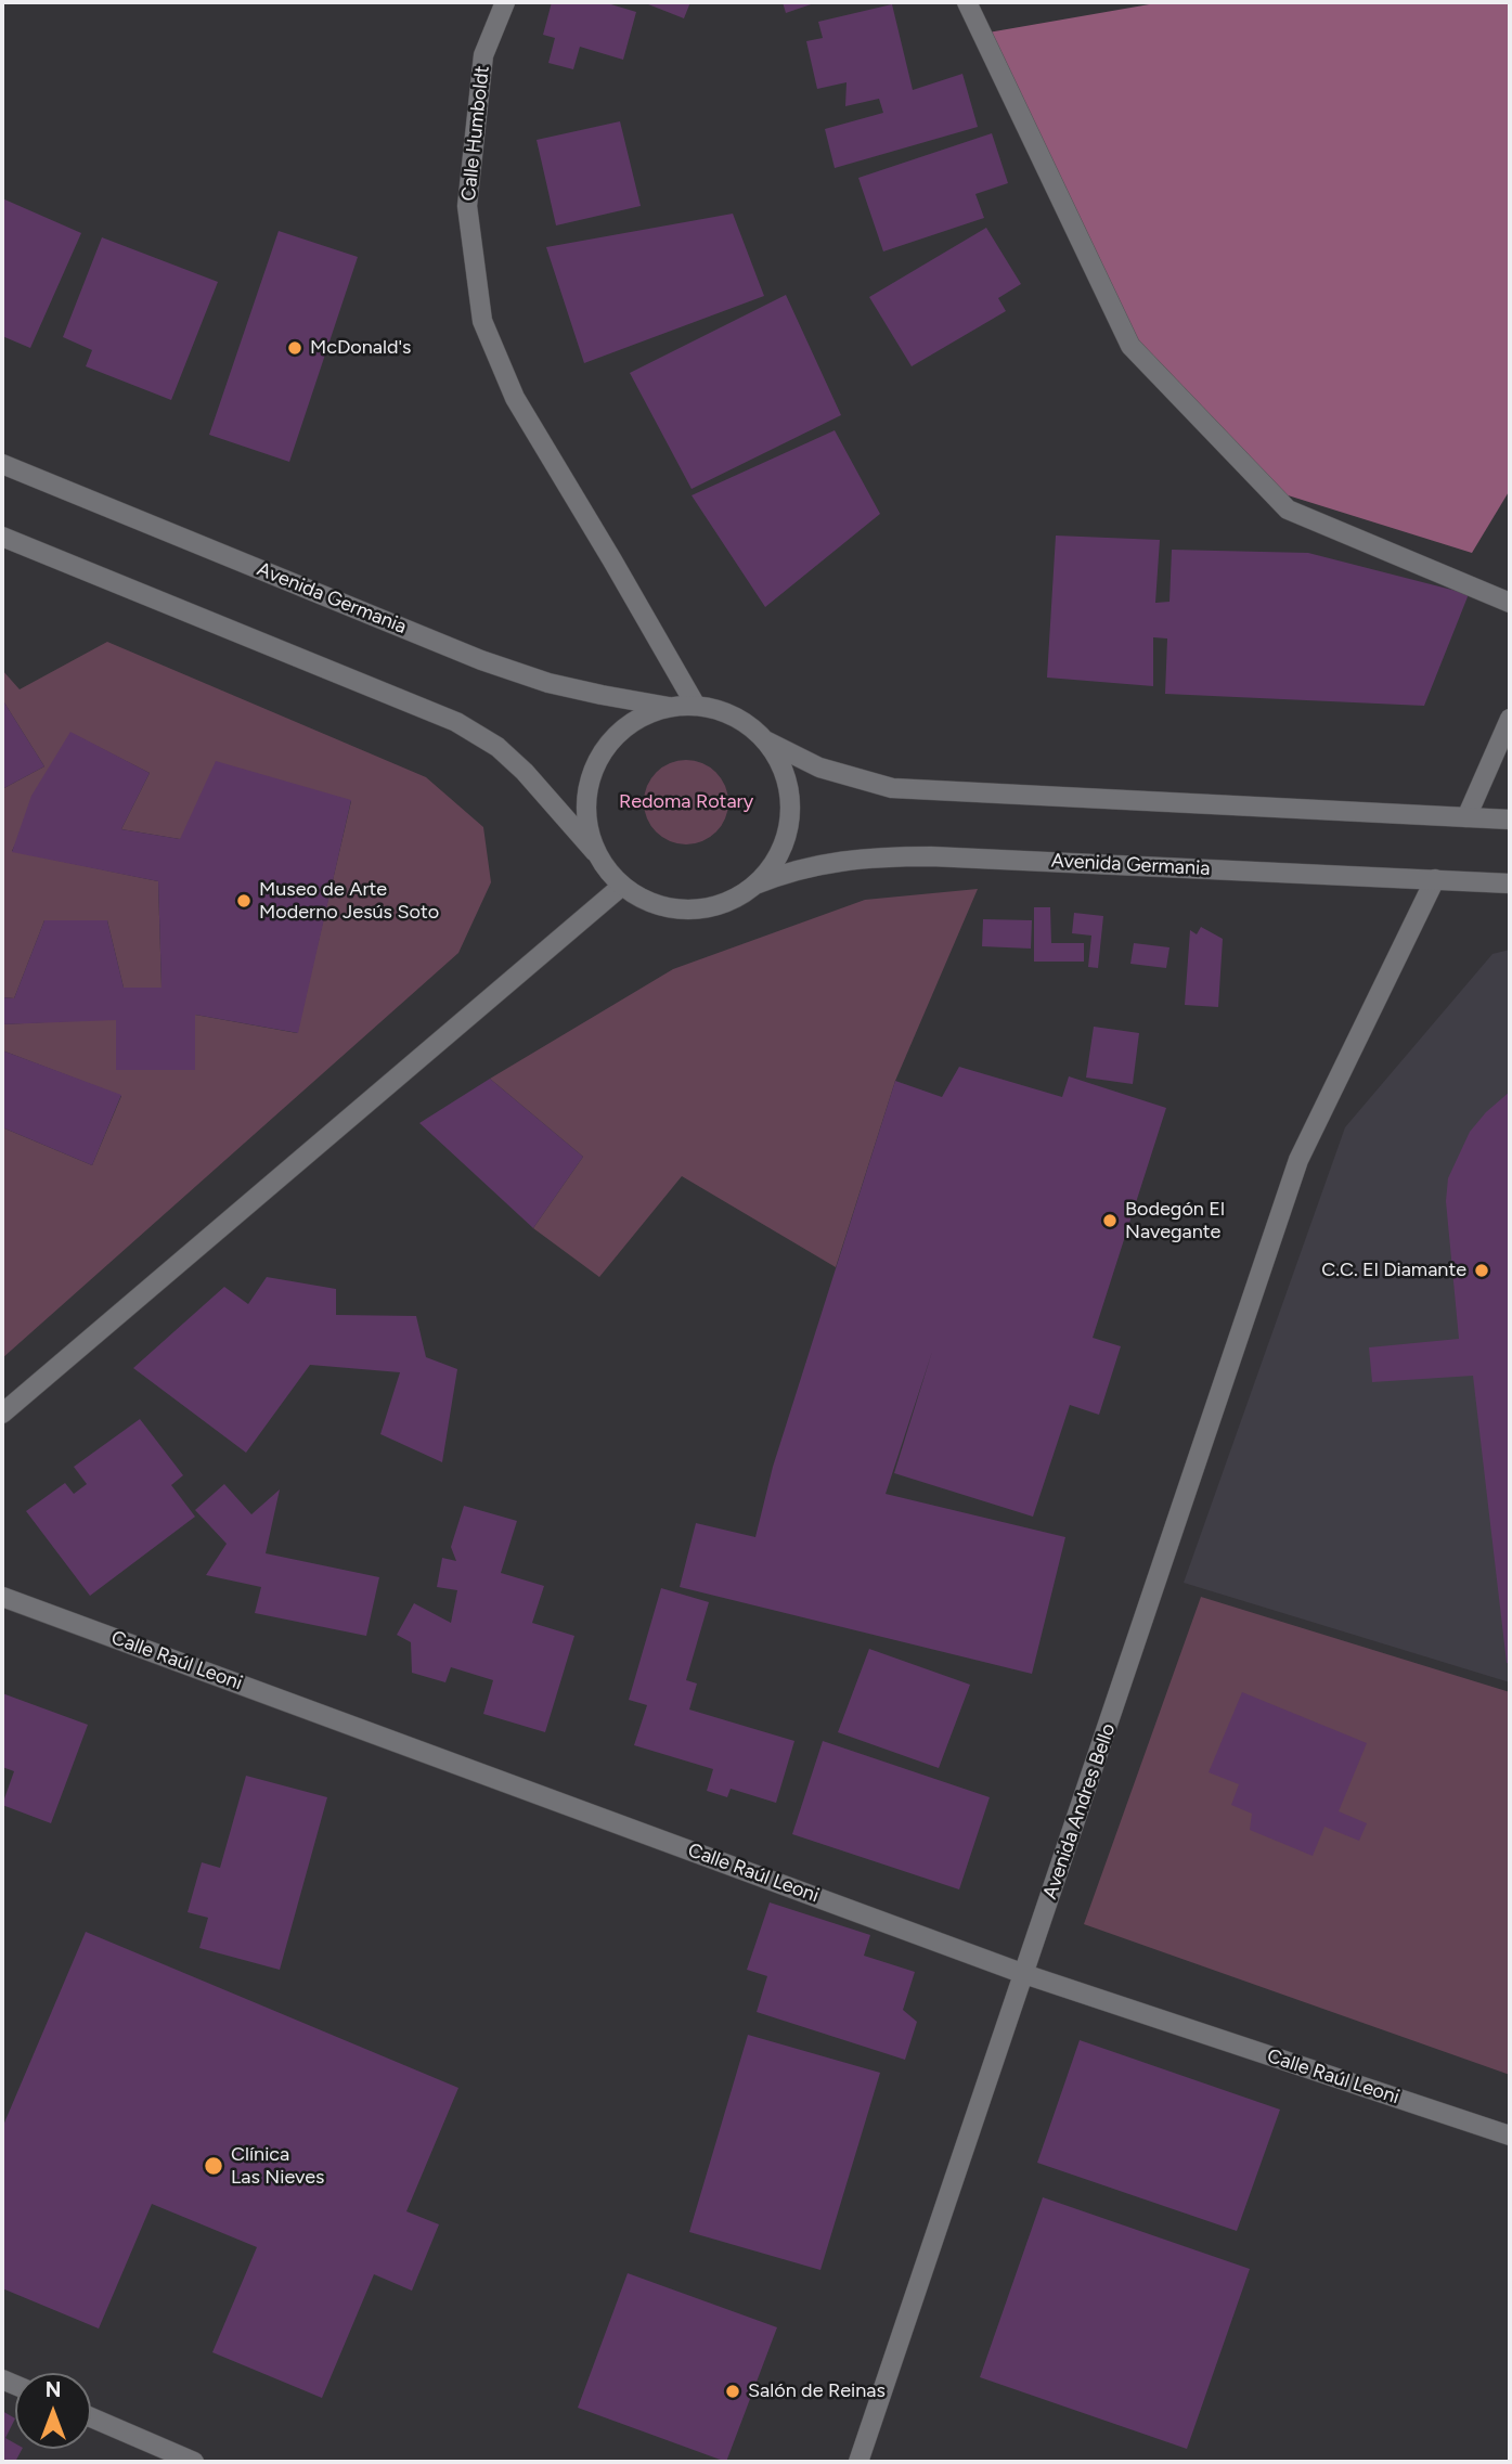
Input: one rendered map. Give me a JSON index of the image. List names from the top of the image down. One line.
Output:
{"streets":{"street":["Calle Humboldt","Avenida Germania","Calle Raúl Leoni","Avenida Andres Bello"]},"crossings":[["Calle Humboldt","Avenida Germania"],["Avenida Germania","Avenida Andres Bello"],["Calle Raúl Leoni","Avenida Andres Bello"]],"parks":["Redoma Rotary"],"places":["McDonald's","Museo de Arte Moderno Jesús Soto","Bodegón El Navegante","C.C. El Diamante","Clínica Las Nieves","Salón de Reinas"],"north":"top"}
